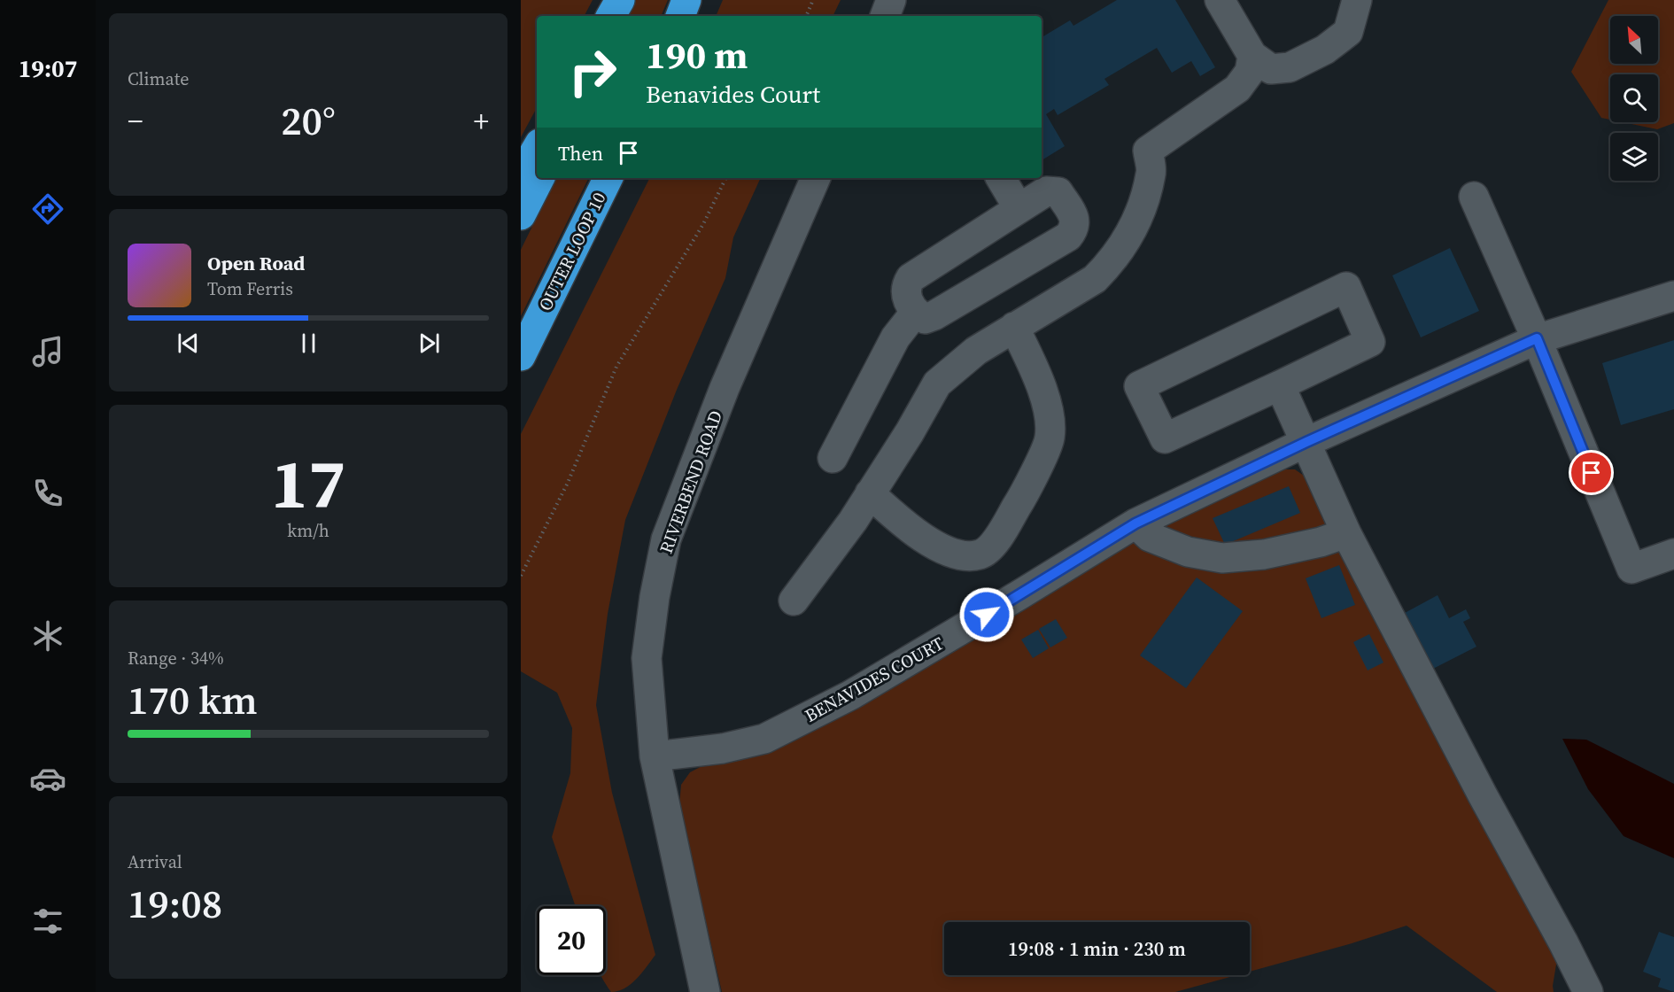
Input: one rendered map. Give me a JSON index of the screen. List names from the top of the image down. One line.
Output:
{"streets":{"highway":["OUTER LOOP 10"],"street":["RIVERBEND ROAD","BENAVIDES COURT"]},"crossings":[["RIVERBEND ROAD","BENAVIDES COURT"]],"north":"top left","page":{"tabs":"19:07","tile":["Climate",["17","km/h"],["Range · 34%","170 km"],["Arrival","19:08"]],"turn":["190 m","Benavides Court"],"heat":["−","20°","+"],"then":"Then","song":["Open Road","Tom Ferris"],"limit":"20","trip":"19:08 · 1 min · 230 m"}}
